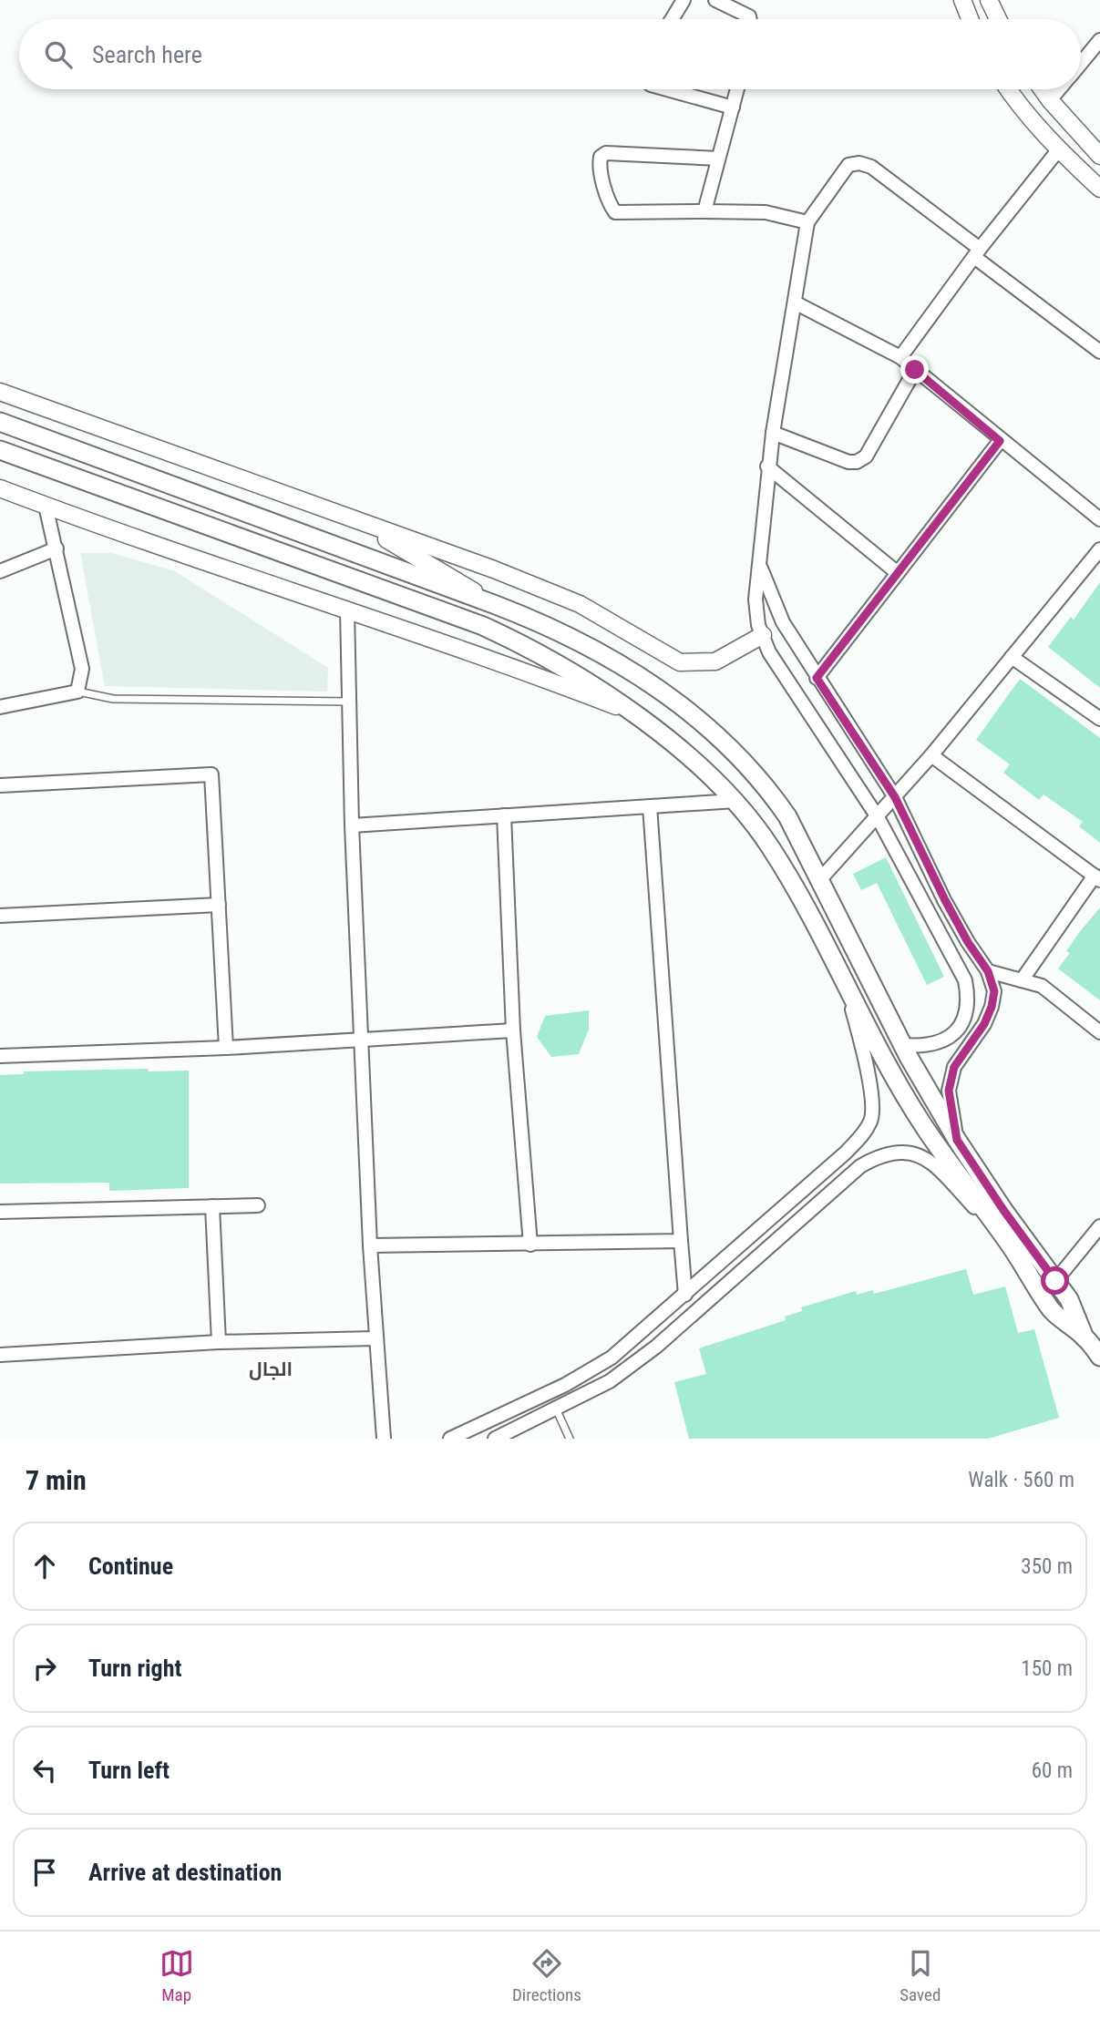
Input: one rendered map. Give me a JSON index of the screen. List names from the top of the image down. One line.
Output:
{"districts":["الجال"],"page":{"search":"Search here","heading":["7 min","Walk · 560 m"],"list":[["Continue","350 m"],["Turn right","150 m"],["Turn left","60 m"],"Arrive at destination"],"nav":["Map","Directions","Saved"]}}
